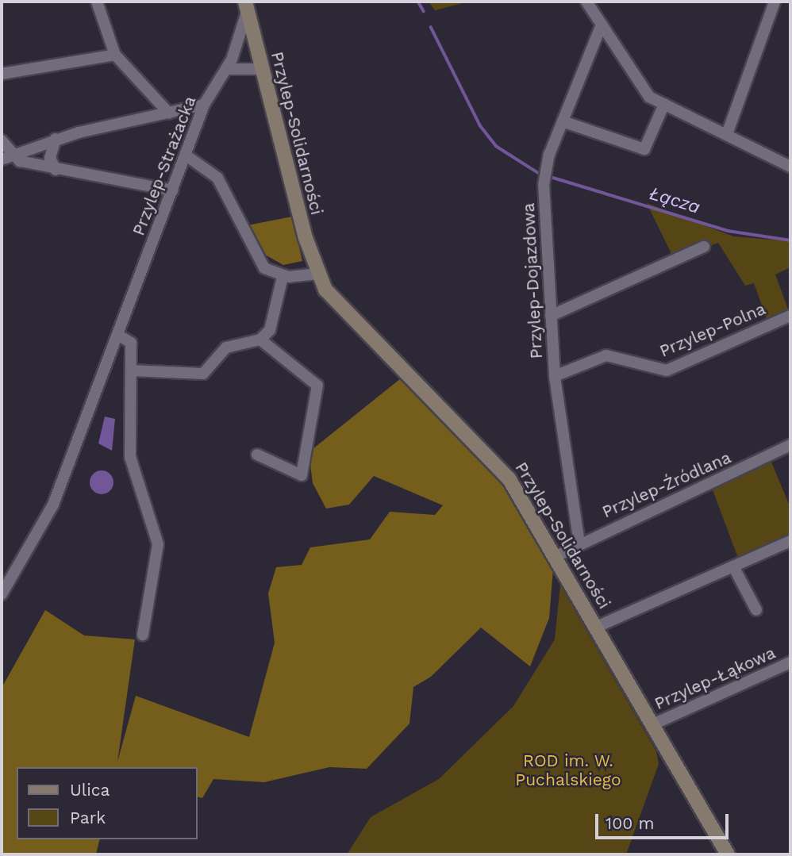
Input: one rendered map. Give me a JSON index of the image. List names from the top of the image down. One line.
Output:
{"streets":{"main road":["Przylep-Solidarności"],"street":["Przylep-Strażacka","Przylep-Dojazdowa","Przylep-Polna","Przylep-Źródlana","Przylep-Łąkowa"]},"crossings":[["Przylep-Solidarności","Przylep-Strażacka"],["Przylep-Solidarności","Przylep-Źródlana"],["Przylep-Solidarności","Przylep-Łąkowa"],["Przylep-Dojazdowa","Przylep-Polna"],["Przylep-Dojazdowa","Przylep-Źródlana"]],"water":["Łącza"],"parks":["ROD im. W. Puchalskiego"],"legend":["Ulica","Park"],"scale_bar":"100 m"}
